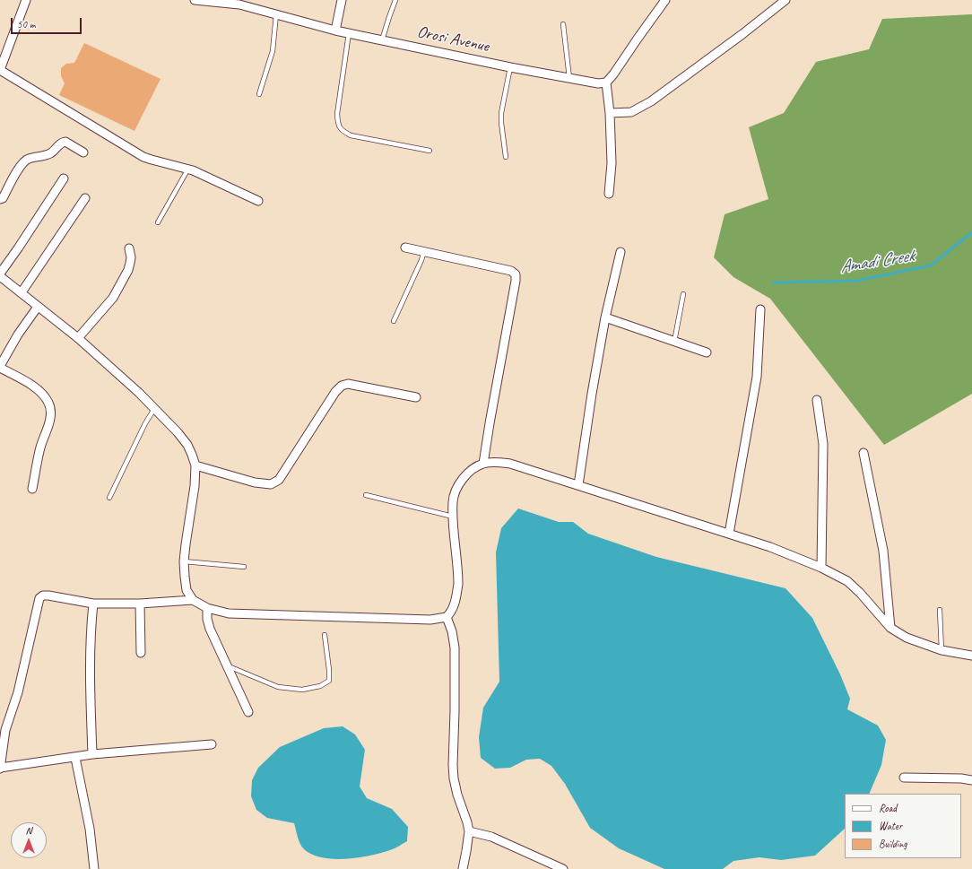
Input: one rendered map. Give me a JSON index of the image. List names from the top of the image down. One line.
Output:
{"streets":{"street":["Orosi Avenue"]},"water":["Amadi Creek"],"legend":["Road","Water","Building"],"scale_bar":"50 m","north":"top"}
